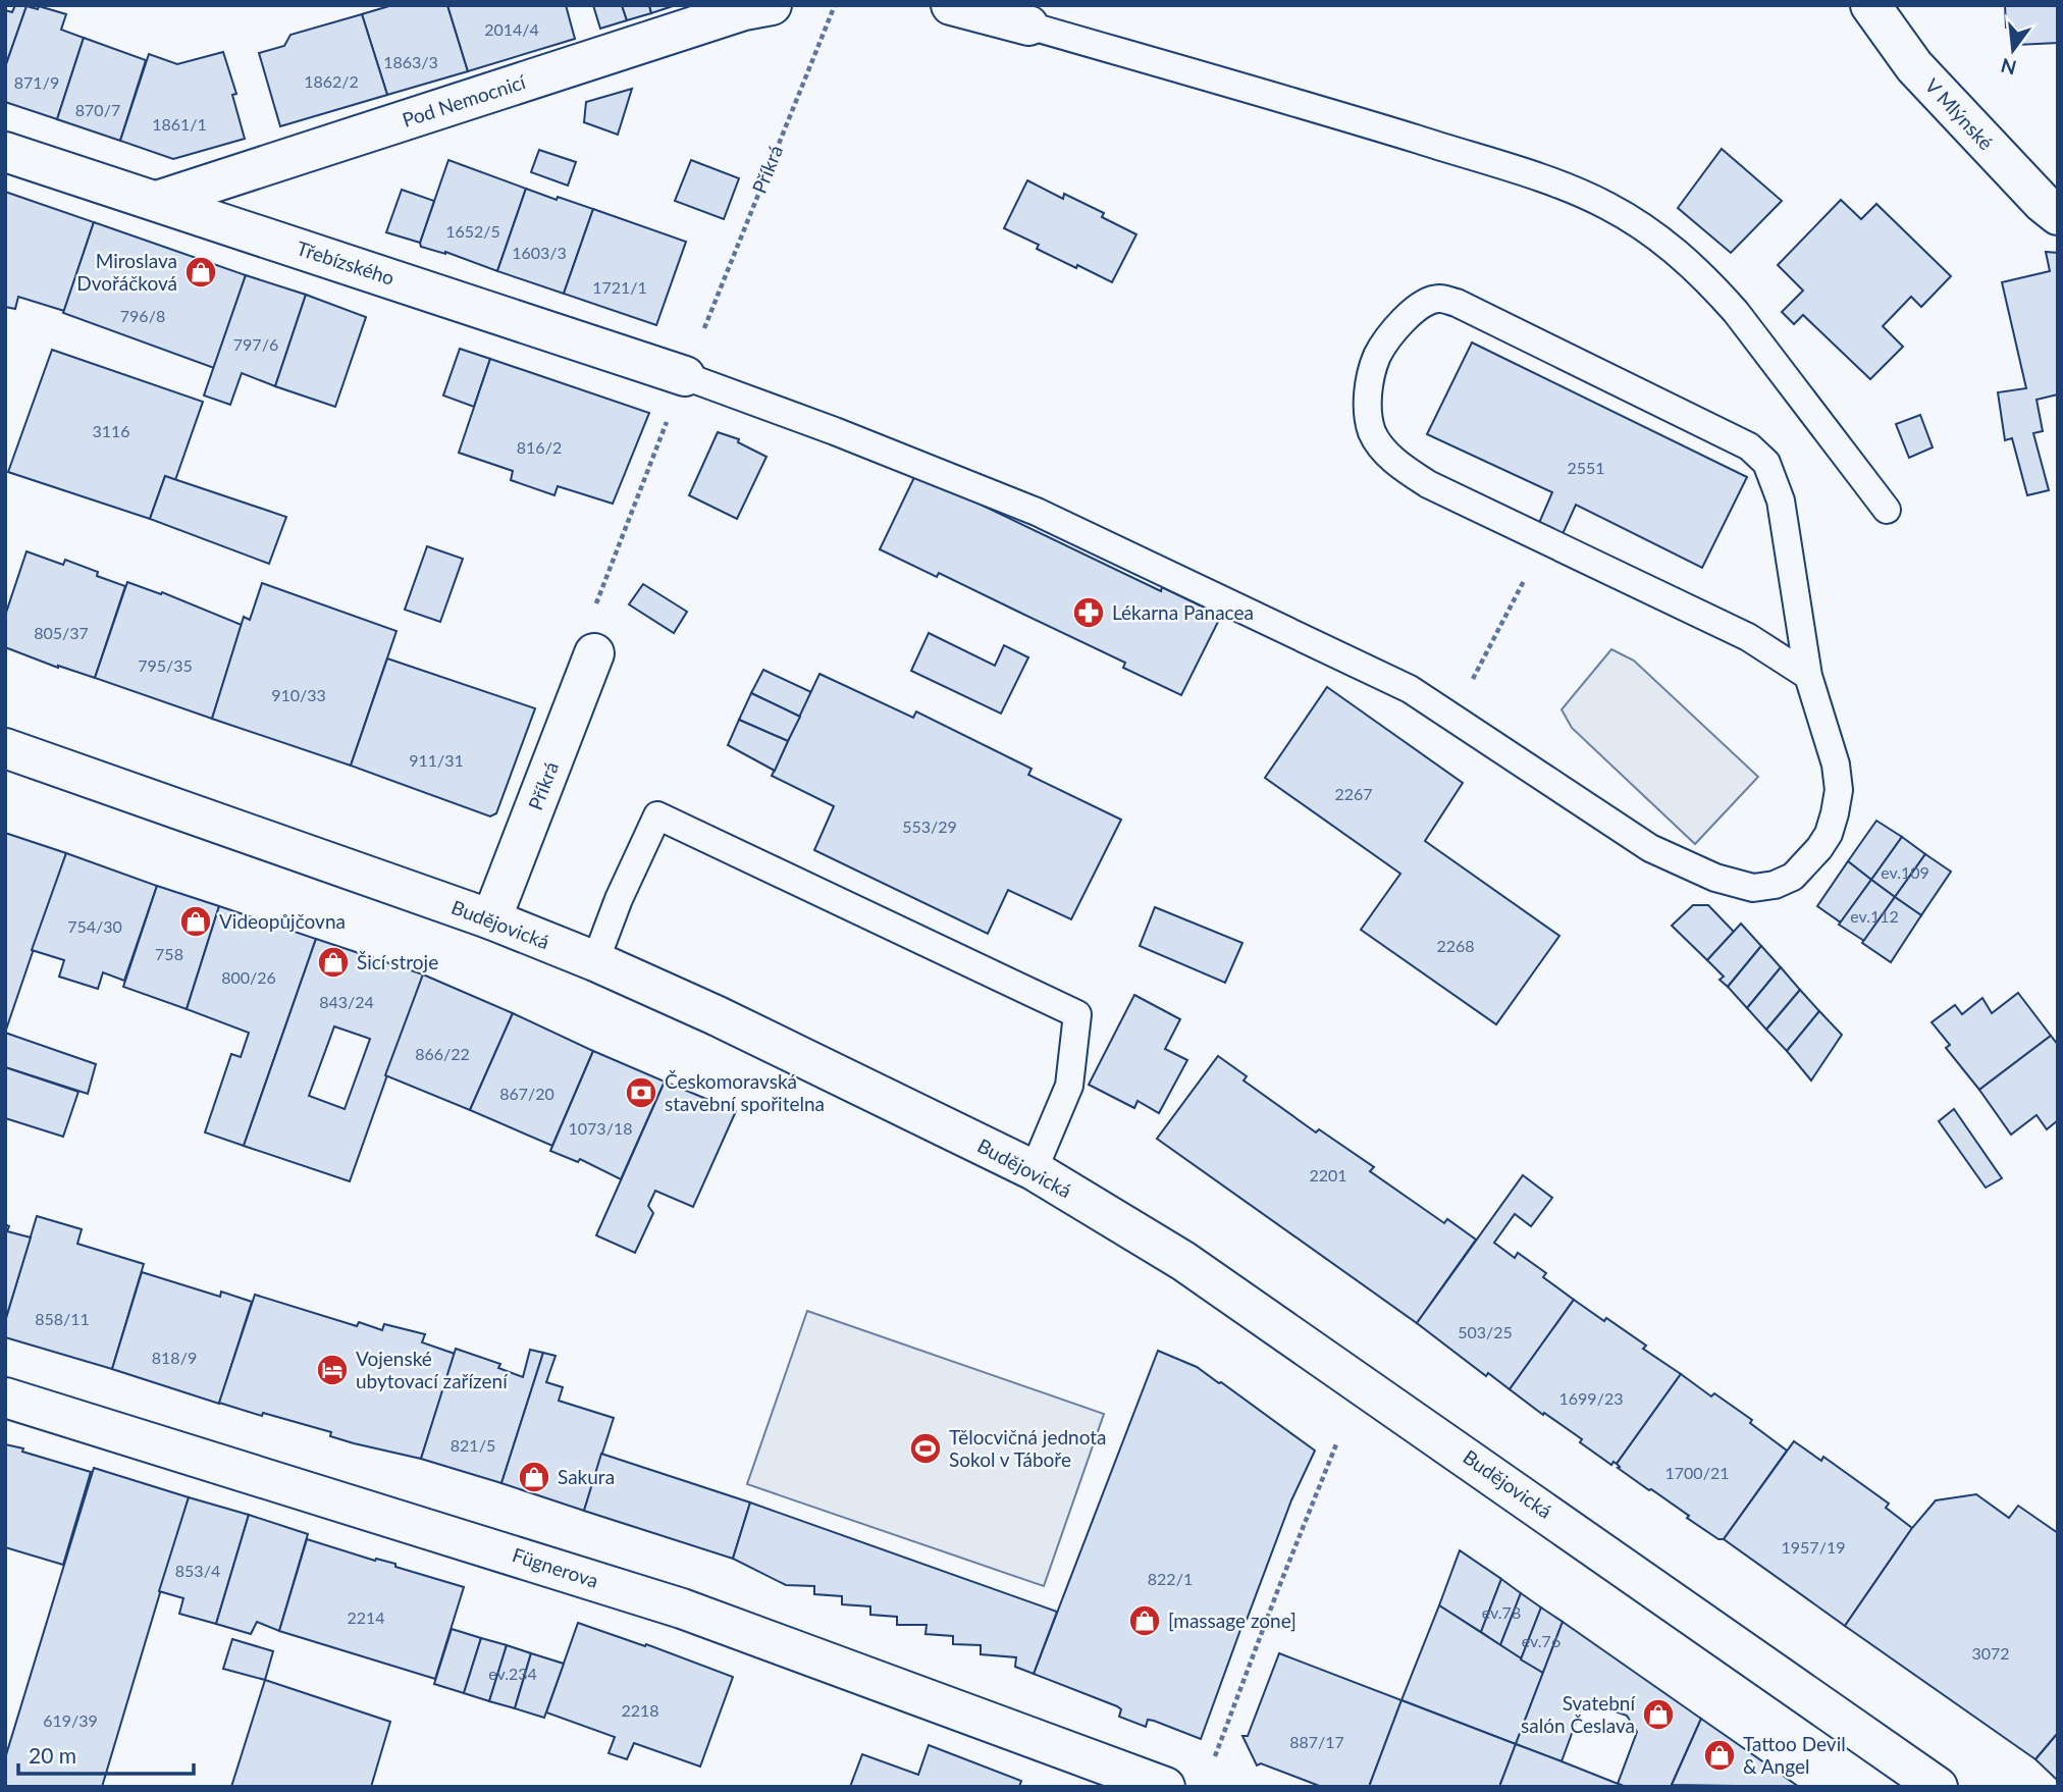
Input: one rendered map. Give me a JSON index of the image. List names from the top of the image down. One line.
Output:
{"streets":{"street":["Pod Nemocnicí","V Mlýnské","Příkrá","Třebízského","Budějovická","Fügnerova"]},"crossings":[["Pod Nemocnicí","Třebízského"],["Příkrá","Budějovická"]],"places":{"shop":["Miroslava Dvořáčková","Videopůjčovna","Šicí stroje","Sakura","[massage zone]","Svatební salón Česlava","Tattoo Devil & Angel"],"pharmacy":["Lékarna Panacea"],"bank":["Českomoravská stavební spořitelna"],"hotel":["Vojenské ubytovací zařízení"],"sports":["Tělocvičná jednota Sokol v Táboře"]},"house_numbers":["2014/4","1863/3","1862/2","871/9","870/7","1861/1","1652/5","1603/3","1721/1","796/8","797/6","3116","816/2","2551","805/37","795/35","910/33","911/31","2267","553/29","ev.109","ev.112","754/30","2268","758","800/26","843/24","866/22","867/20","1073/18","2201","858/11","503/25","818/9","1699/23","821/5","1700/21","1957/19","853/4","822/1","ev.78","2214","ev.76","3072","ev.234","2218","619/39","887/17"],"scale_bar":"20 m","north":"bottom"}
